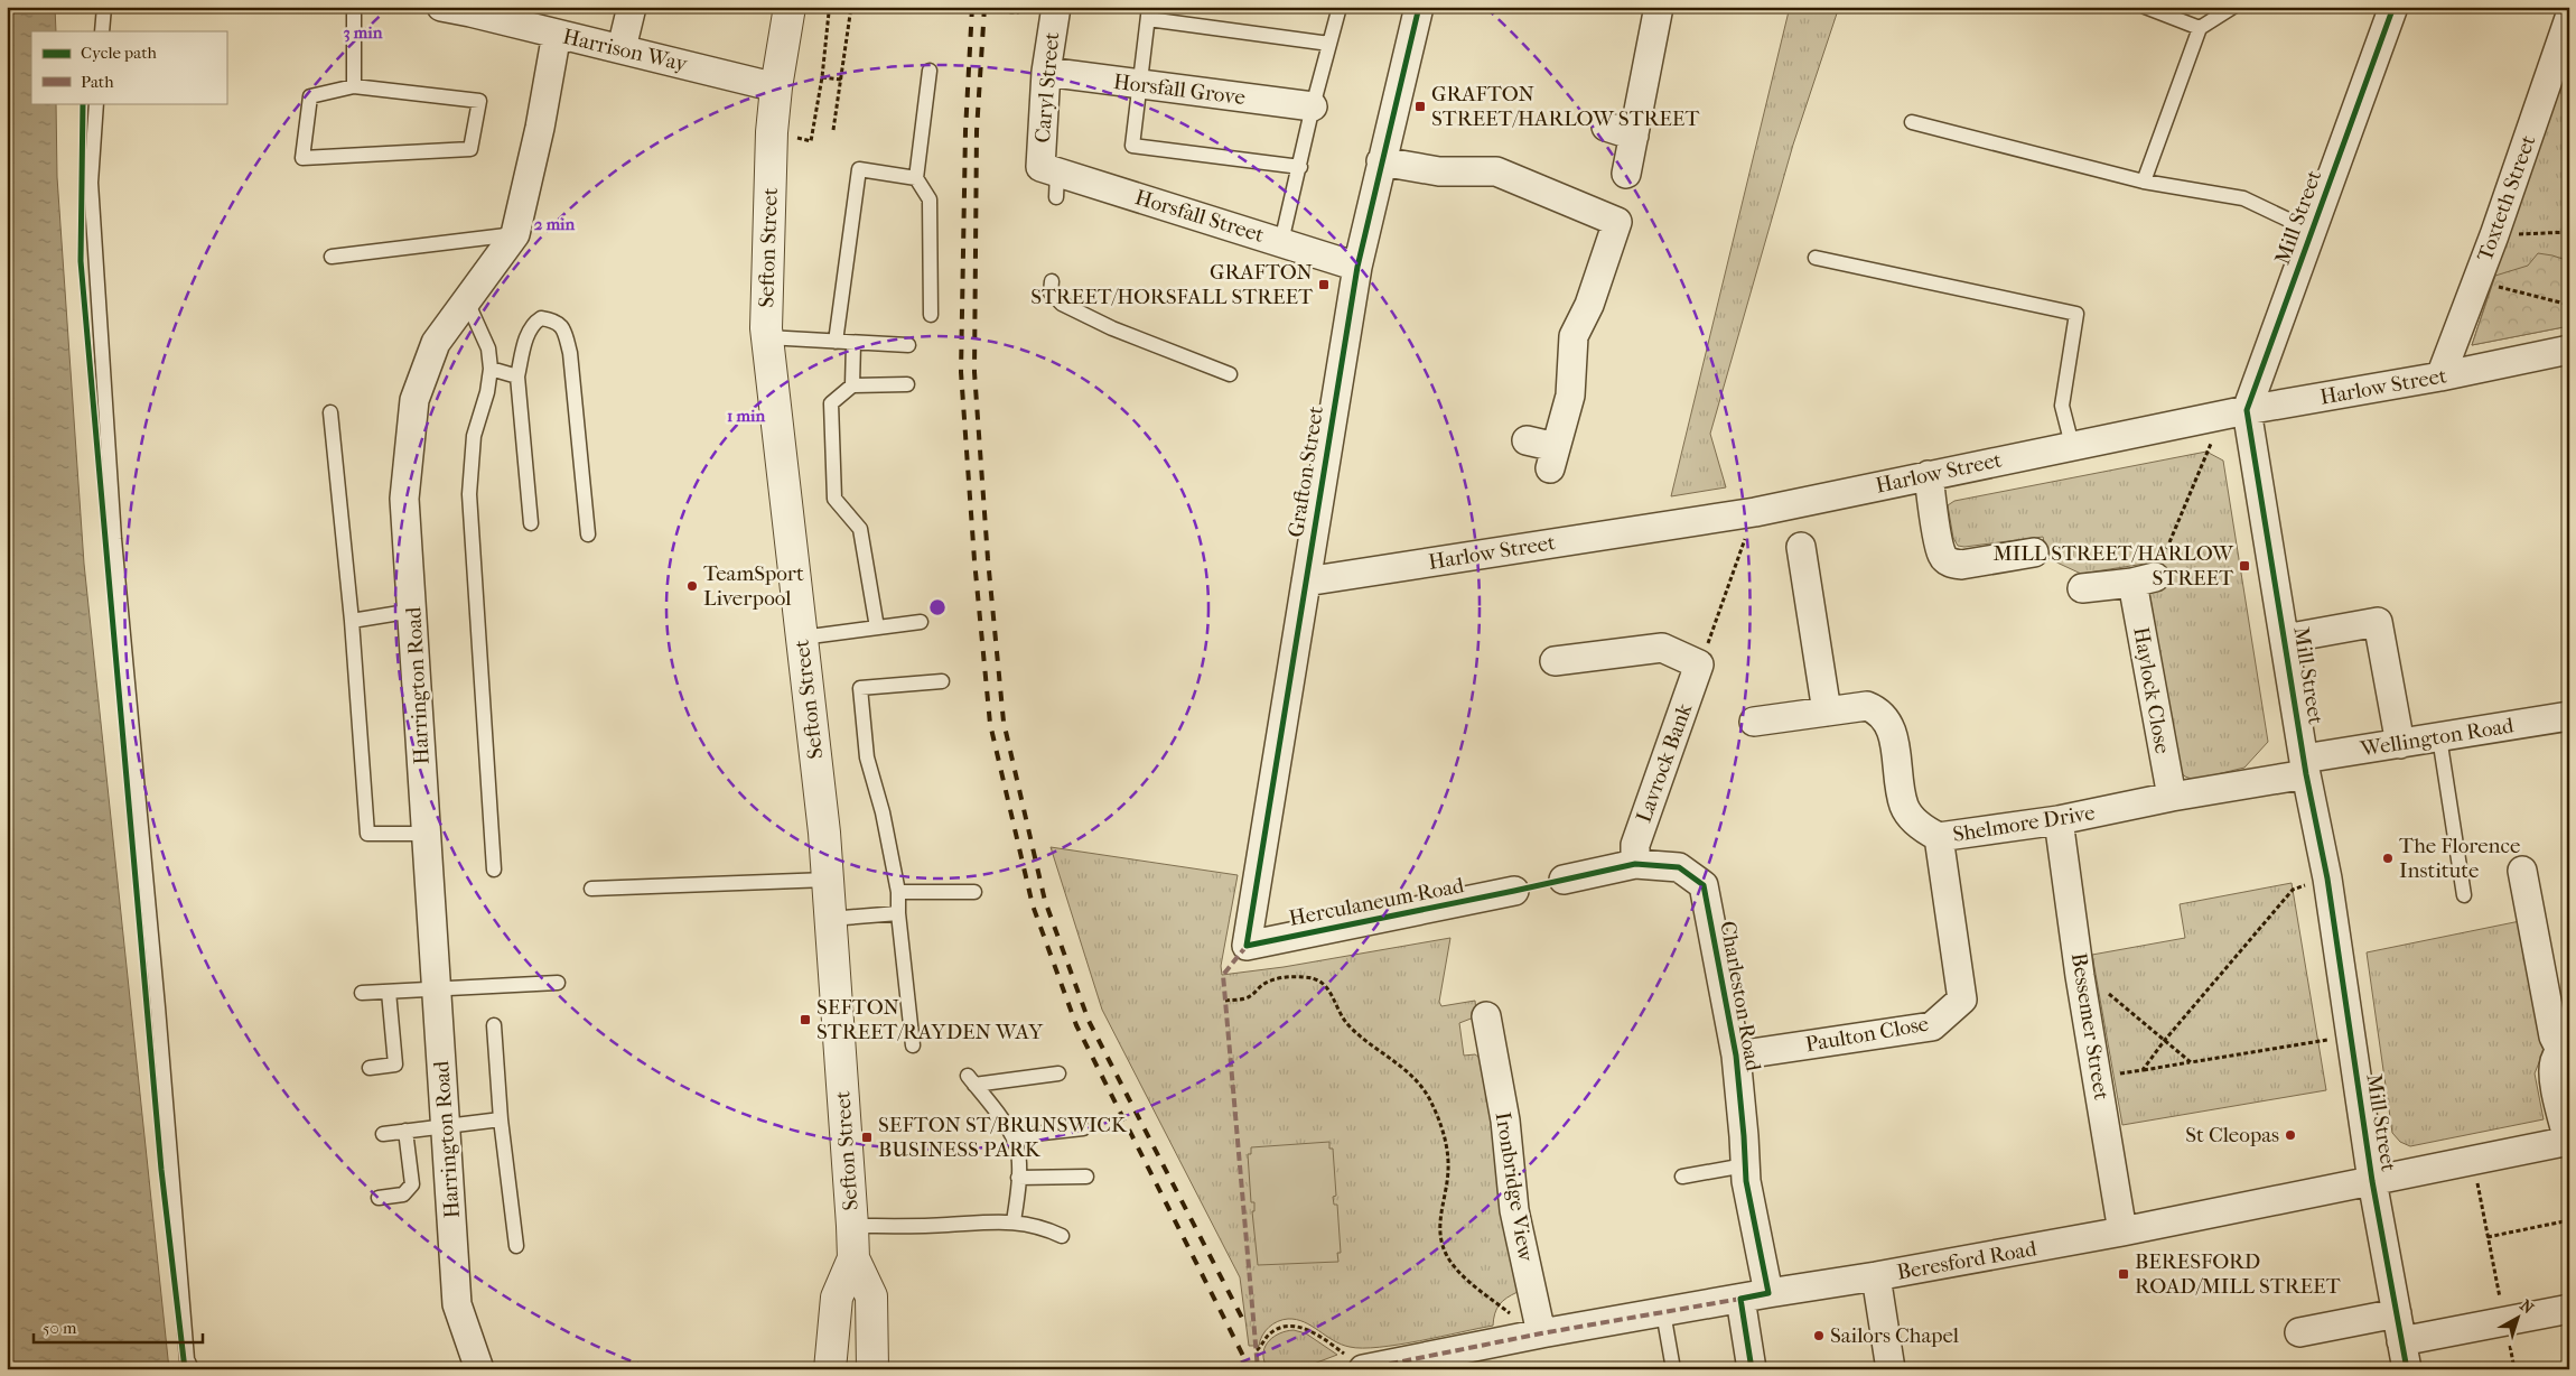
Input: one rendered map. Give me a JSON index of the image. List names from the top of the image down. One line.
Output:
{"streets":{"street":["Harrison Way","Caryl Street","Horsfall Grove","Toxteth Street","Horsfall Street","Mill Street","Sefton Street","Harlow Street","Grafton Street","Harrington Road","Haylock Close","Wellington Road","Lavrock Bank","Shelmore Drive","Herculaneum Road","Charleston Road","Bessemer Street","Paulton Close","Ironbridge View","Beresford Road"]},"crossings":[["Harrison Way","Sefton Street"],["Harrison Way","Harrington Road"],["Caryl Street","Horsfall Grove"],["Caryl Street","Horsfall Street"],["Toxteth Street","Harlow Street"],["Horsfall Street","Grafton Street"],["Mill Street","Harlow Street"],["Mill Street","Wellington Road"],["Mill Street","Shelmore Drive"],["Mill Street","Beresford Road"],["Harlow Street","Grafton Street"],["Grafton Street","Herculaneum Road"],["Haylock Close","Shelmore Drive"],["Wellington Road","Shelmore Drive"],["Lavrock Bank","Charleston Road"],["Shelmore Drive","Bessemer Street"],["Shelmore Drive","Paulton Close"],["Charleston Road","Paulton Close"],["Charleston Road","Beresford Road"],["Bessemer Street","Beresford Road"],["Ironbridge View","Beresford Road"]],"places":{"transit":["GRAFTON STREET/HARLOW STREET","GRAFTON STREET/HORSFALL STREET","MILL STREET/HARLOW STREET","SEFTON STREET/RAYDEN WAY","SEFTON ST/BRUNSWICK BUSINESS PARK","BERESFORD ROAD/MILL STREET"],"other":["TeamSport Liverpool","The Florence Institute","St Cleopas","Sailors Chapel"]},"legend":["Cycle path","Path"],"scale_bar":"50 m","north":"top right","rings":["3 min","2 min","1 min"]}
